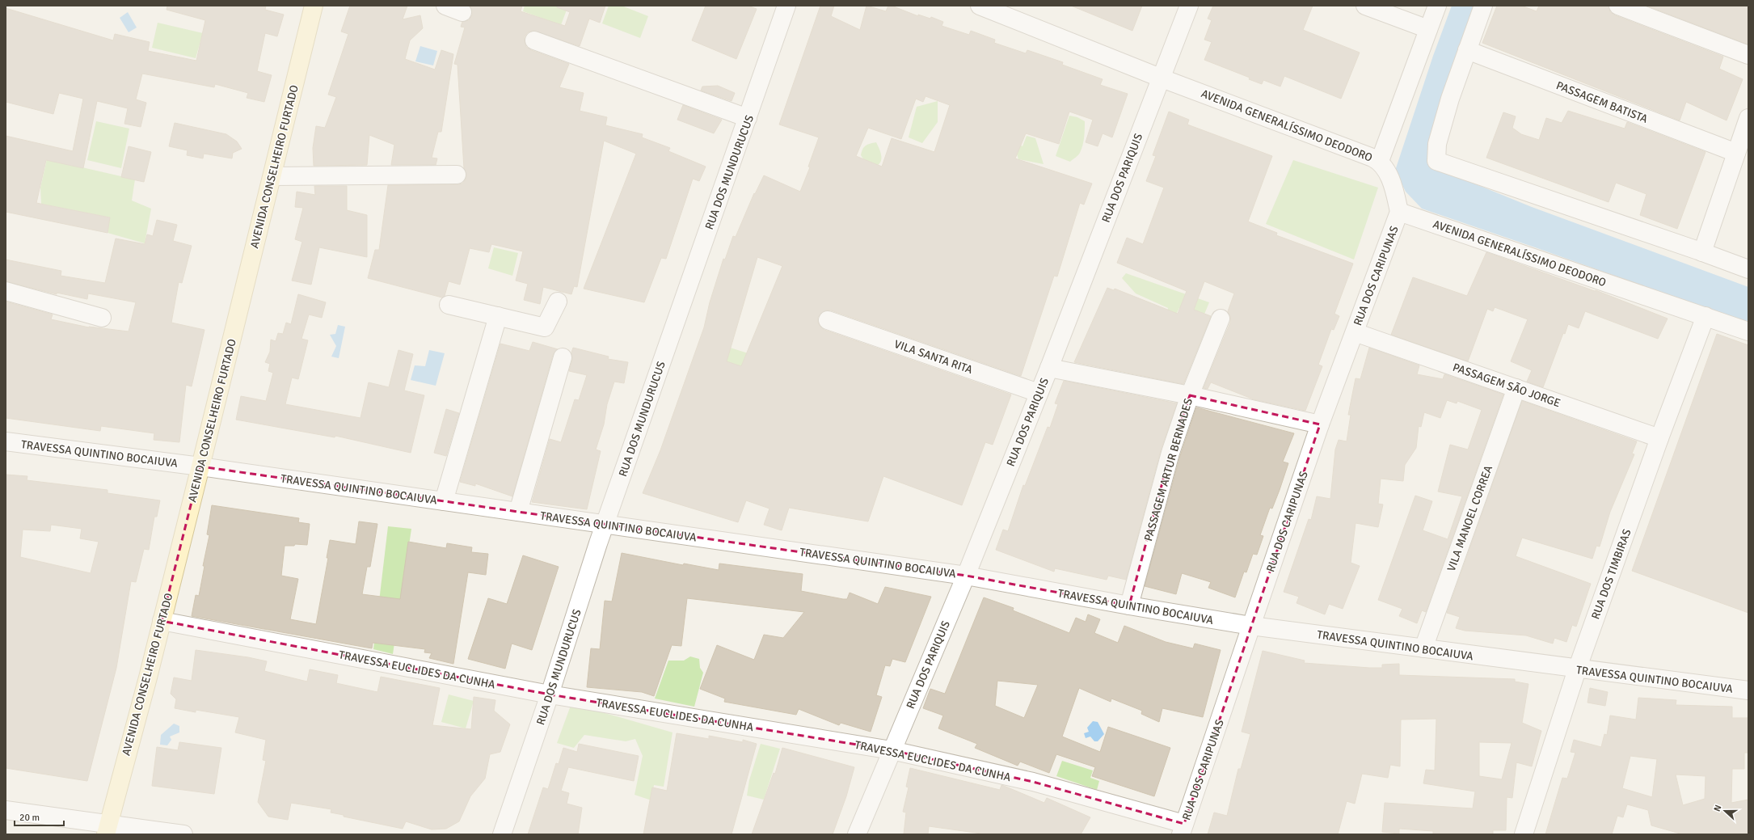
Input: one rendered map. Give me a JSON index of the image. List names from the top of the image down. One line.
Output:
{"streets":{"main road":["AVENIDA CONSELHEIRO FURTADO"],"street":["PASSAGEM BATISTA","AVENIDA GENERALÍSSIMO DEODORO","RUA DOS MUNDURUCUS","RUA DOS PARIQUIS","RUA DOS CARIPUNAS","VILA SANTA RITA","PASSAGEM SÃO JORGE","TRAVESSA QUINTINO BOCAIUVA","PASSAGEM ARTUR BERNADES","VILA MANOEL CORREA","RUA DOS TIMBIRAS","TRAVESSA EUCLIDES DA CUNHA"]},"crossings":[["AVENIDA GENERALÍSSIMO DEODORO","RUA DOS PARIQUIS"],["AVENIDA GENERALÍSSIMO DEODORO","RUA DOS CARIPUNAS"],["AVENIDA GENERALÍSSIMO DEODORO","RUA DOS TIMBIRAS"],["AVENIDA CONSELHEIRO FURTADO","TRAVESSA QUINTINO BOCAIUVA"],["AVENIDA CONSELHEIRO FURTADO","TRAVESSA EUCLIDES DA CUNHA"],["RUA DOS MUNDURUCUS","TRAVESSA QUINTINO BOCAIUVA"],["RUA DOS MUNDURUCUS","TRAVESSA EUCLIDES DA CUNHA"],["RUA DOS PARIQUIS","VILA SANTA RITA"],["RUA DOS PARIQUIS","TRAVESSA QUINTINO BOCAIUVA"],["RUA DOS PARIQUIS","TRAVESSA EUCLIDES DA CUNHA"],["RUA DOS CARIPUNAS","PASSAGEM SÃO JORGE"],["RUA DOS CARIPUNAS","TRAVESSA QUINTINO BOCAIUVA"],["RUA DOS CARIPUNAS","TRAVESSA EUCLIDES DA CUNHA"],["PASSAGEM SÃO JORGE","VILA MANOEL CORREA"],["PASSAGEM SÃO JORGE","RUA DOS TIMBIRAS"],["TRAVESSA QUINTINO BOCAIUVA","PASSAGEM ARTUR BERNADES"],["TRAVESSA QUINTINO BOCAIUVA","VILA MANOEL CORREA"],["TRAVESSA QUINTINO BOCAIUVA","RUA DOS TIMBIRAS"]],"scale_bar":"20 m","north":"left"}
